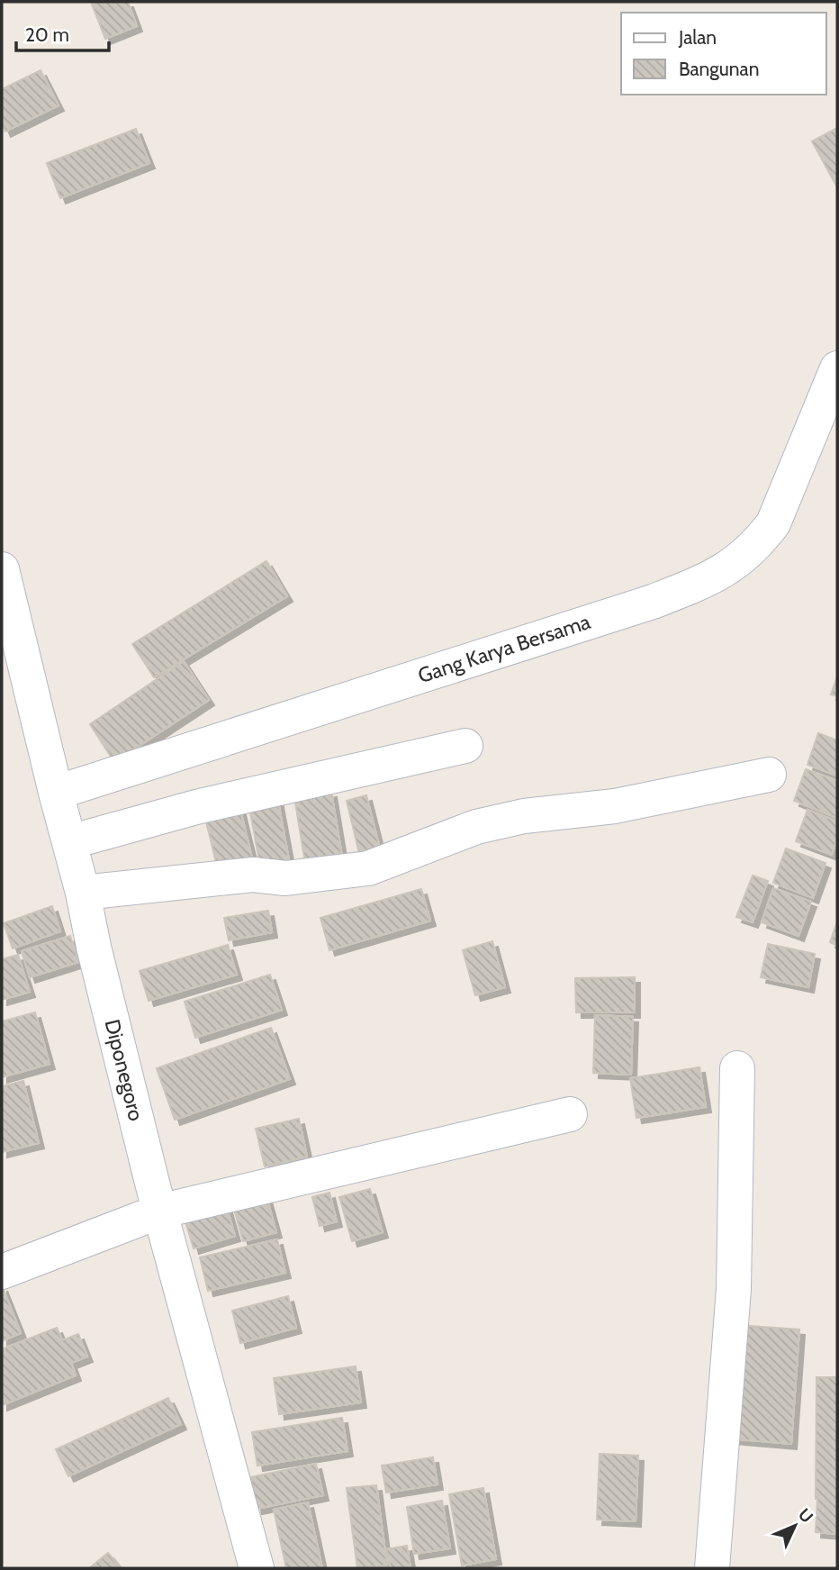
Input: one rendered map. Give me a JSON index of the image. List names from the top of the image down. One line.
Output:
{"streets":{"street":["Gang Karya Bersama","Diponegoro"]},"crossings":[["Gang Karya Bersama","Diponegoro"]],"legend":["Jalan","Bangunan"],"scale_bar":"20 m","north":"top right"}
